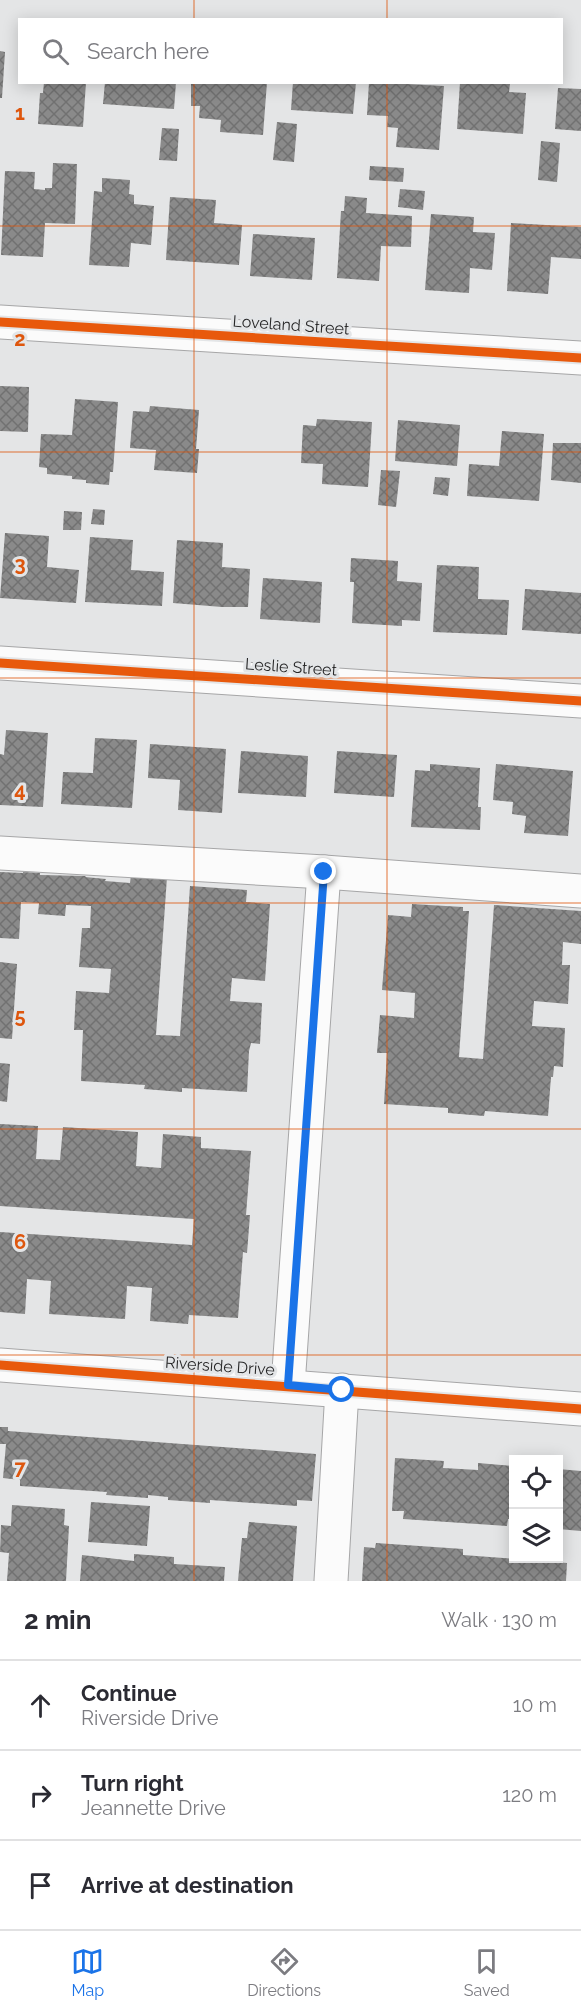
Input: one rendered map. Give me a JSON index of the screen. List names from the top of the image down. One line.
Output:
{"streets":{"street":["Loveland Street","Leslie Street","Riverside Drive"]},"page":{"search":"Search here","heading":["2 min","Walk · 130 m"],"list":[["Continue","Riverside Drive","10 m"],["Turn right","Jeannette Drive","120 m"],"Arrive at destination"],"nav":["Map","Directions","Saved"]},"grid":{"rows":["1","2","3","4","5","6","7"]}}
